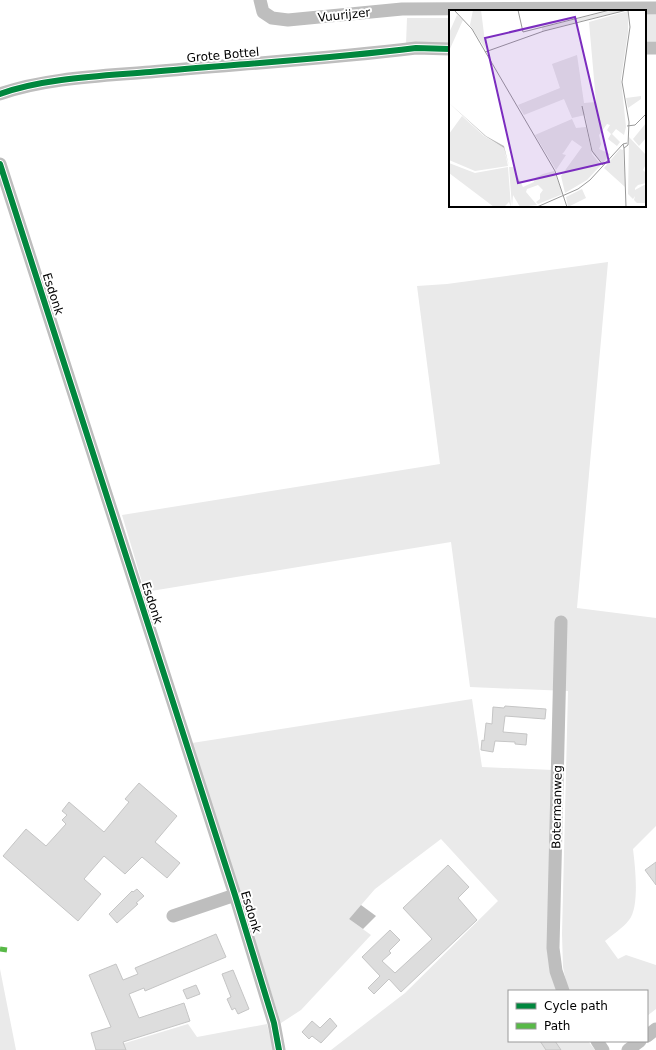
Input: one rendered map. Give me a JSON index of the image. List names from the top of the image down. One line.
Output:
{"streets":{"street":["Vuurijzer","Grote Bottel","Esdonk","Botermanweg"]},"legend":["Cycle path","Path"]}
